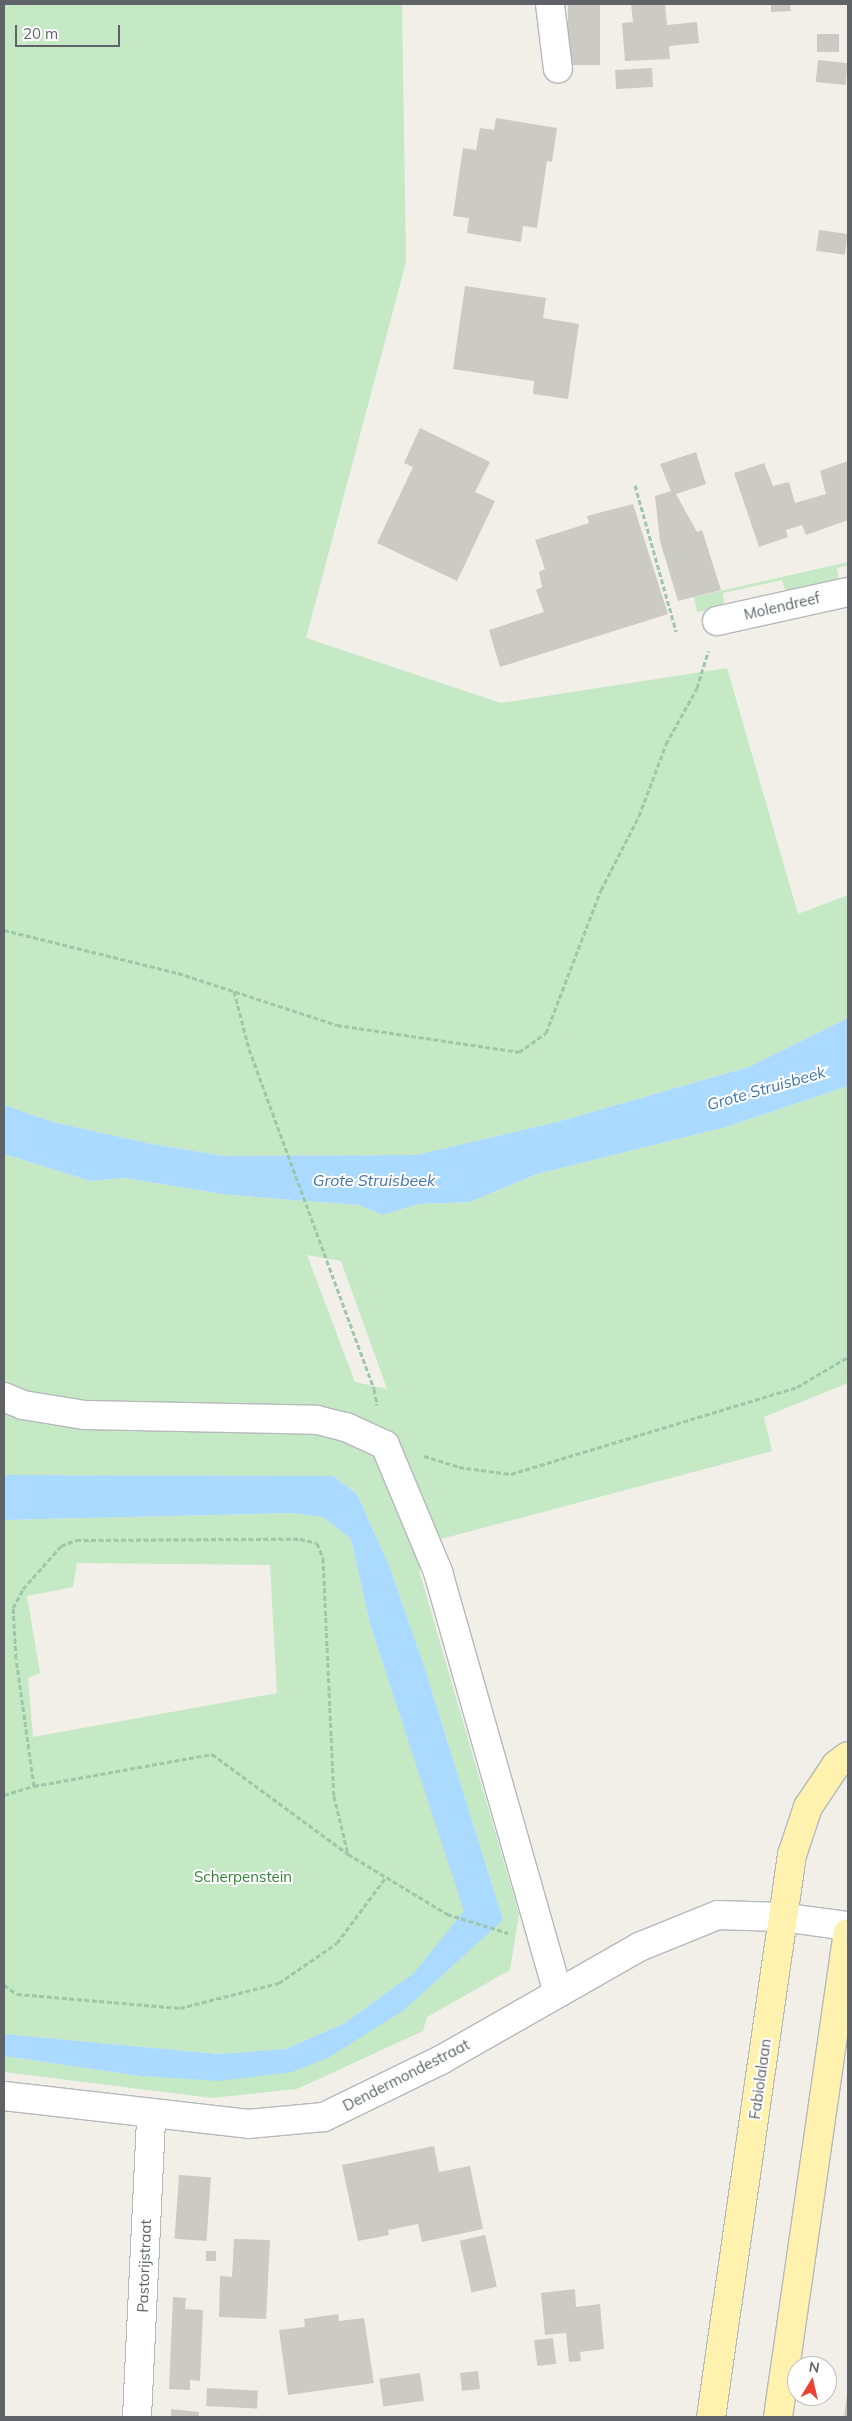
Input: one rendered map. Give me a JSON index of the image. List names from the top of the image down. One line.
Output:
{"streets":{"main road":["Fabiolalaan"],"street":["Molendreef","Dendermondestraat","Pastorijstraat"]},"crossings":[["Dendermondestraat","Fabiolalaan"],["Dendermondestraat","Pastorijstraat"]],"water":["Grote Struisbeek"],"parks":["Scherpenstein"],"scale_bar":"20 m","north":"top"}
